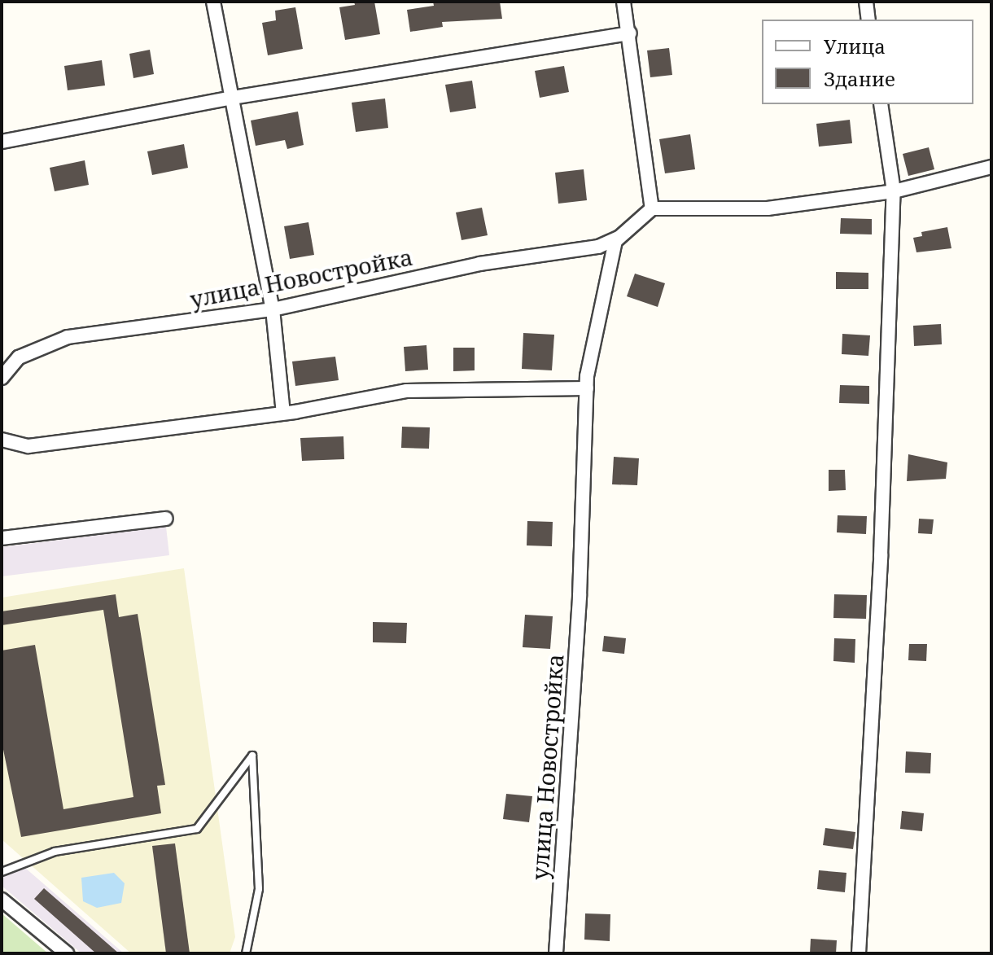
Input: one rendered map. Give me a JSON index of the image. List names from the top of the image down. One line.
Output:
{"streets":{"street":["улица Новостройка"]},"legend":["Улица","Здание"]}
